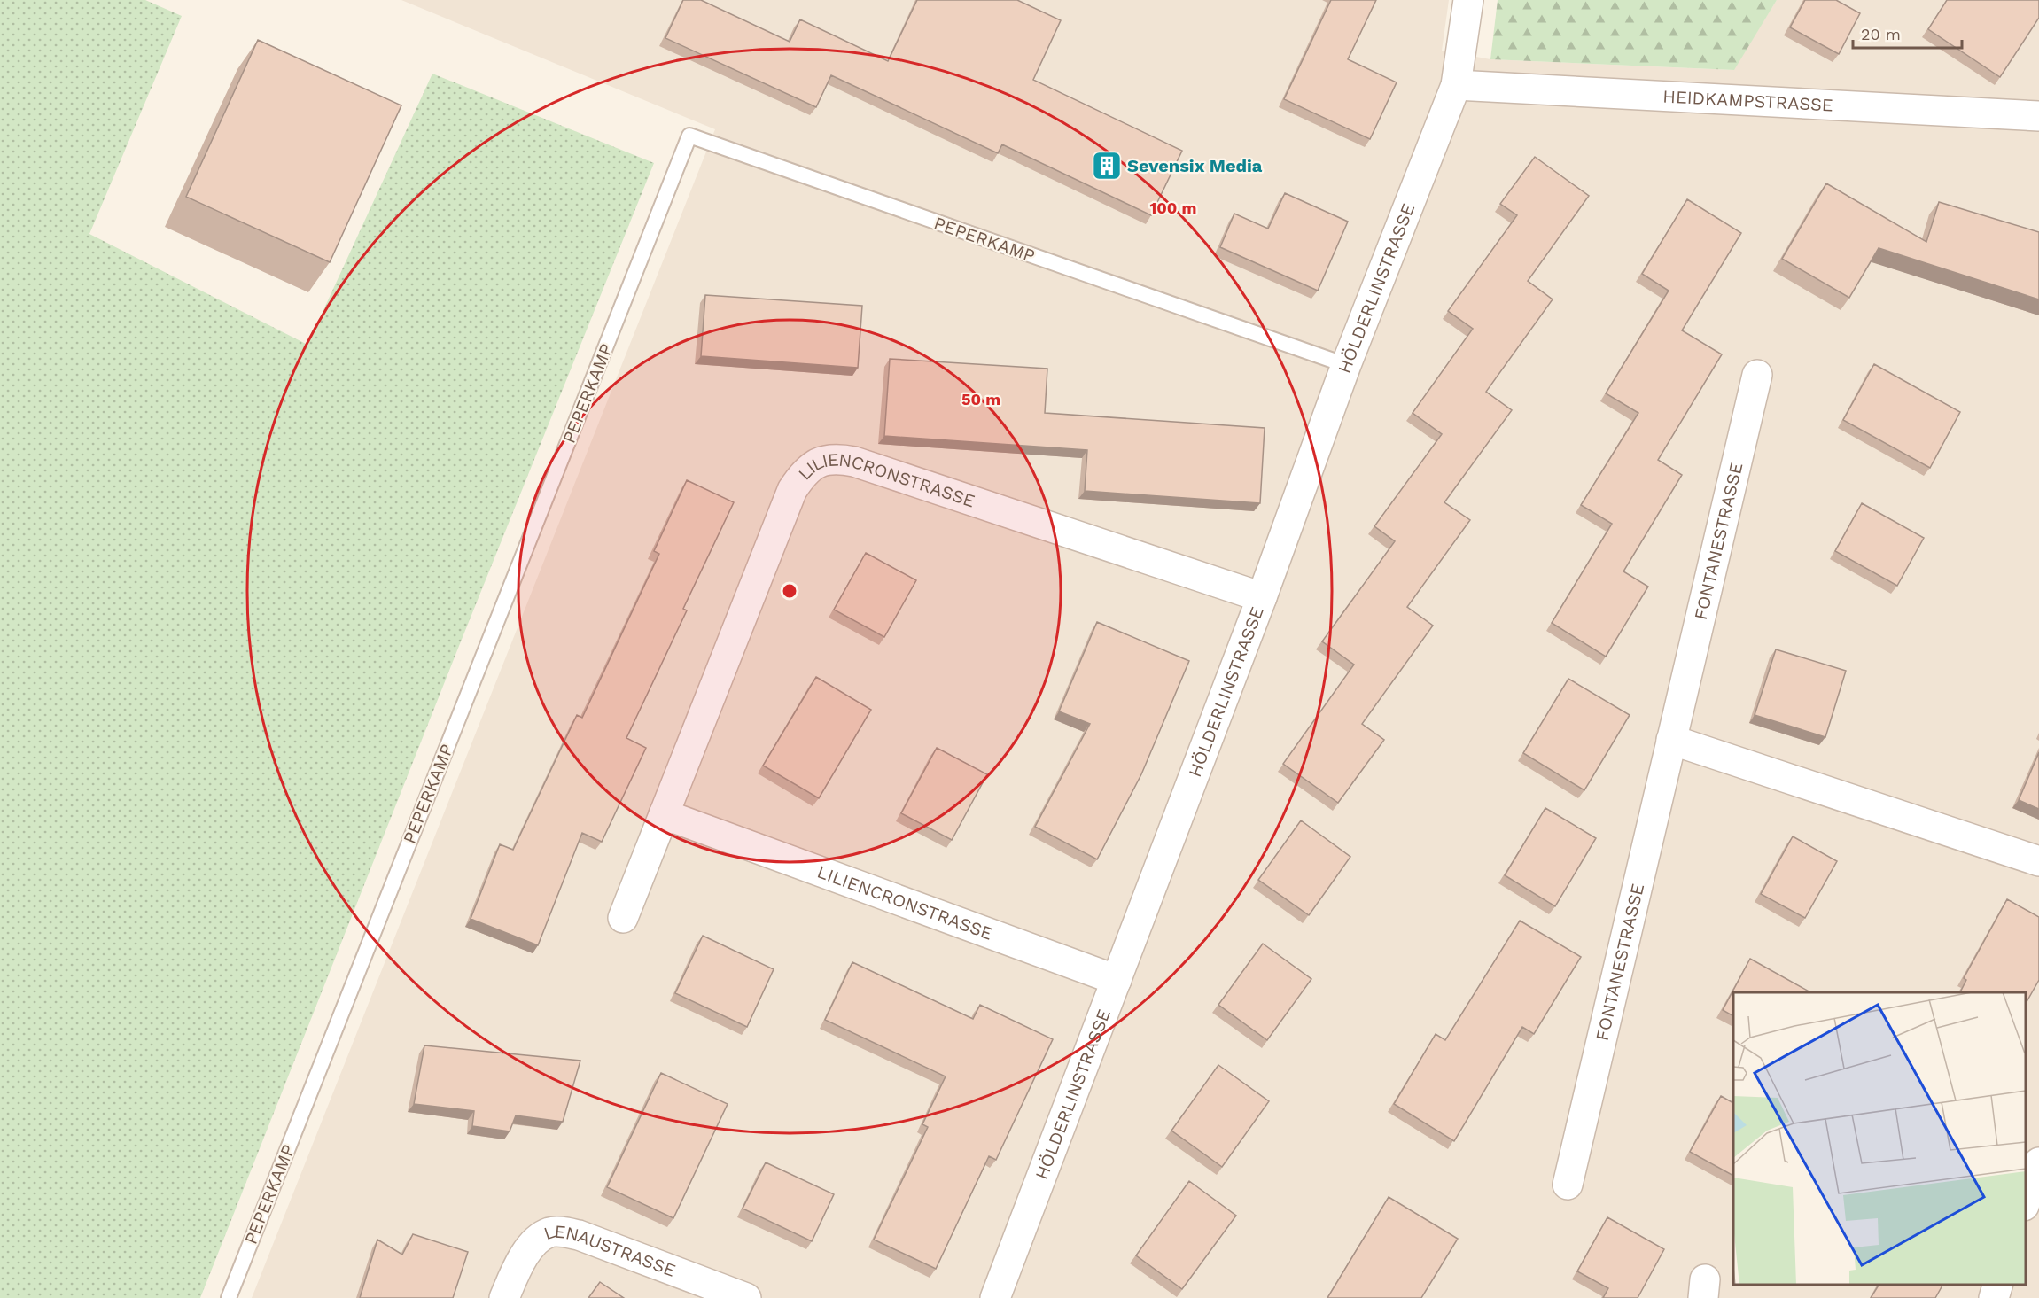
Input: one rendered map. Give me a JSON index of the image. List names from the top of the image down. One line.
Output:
{"streets":{"street":["HEIDKAMPSTRASSE","HÖLDERLINSTRASSE","LILIENCRONSTRASSE","FONTANESTRASSE","LENAUSTRASSE"],"lane":["PEPERKAMP"]},"crossings":[["HEIDKAMPSTRASSE","HÖLDERLINSTRASSE"],["PEPERKAMP","HÖLDERLINSTRASSE"],["HÖLDERLINSTRASSE","LILIENCRONSTRASSE"]],"places":{"building":["Sevensix Media"]},"scale_bar":"20 m","rings":["100 m","50 m"]}
